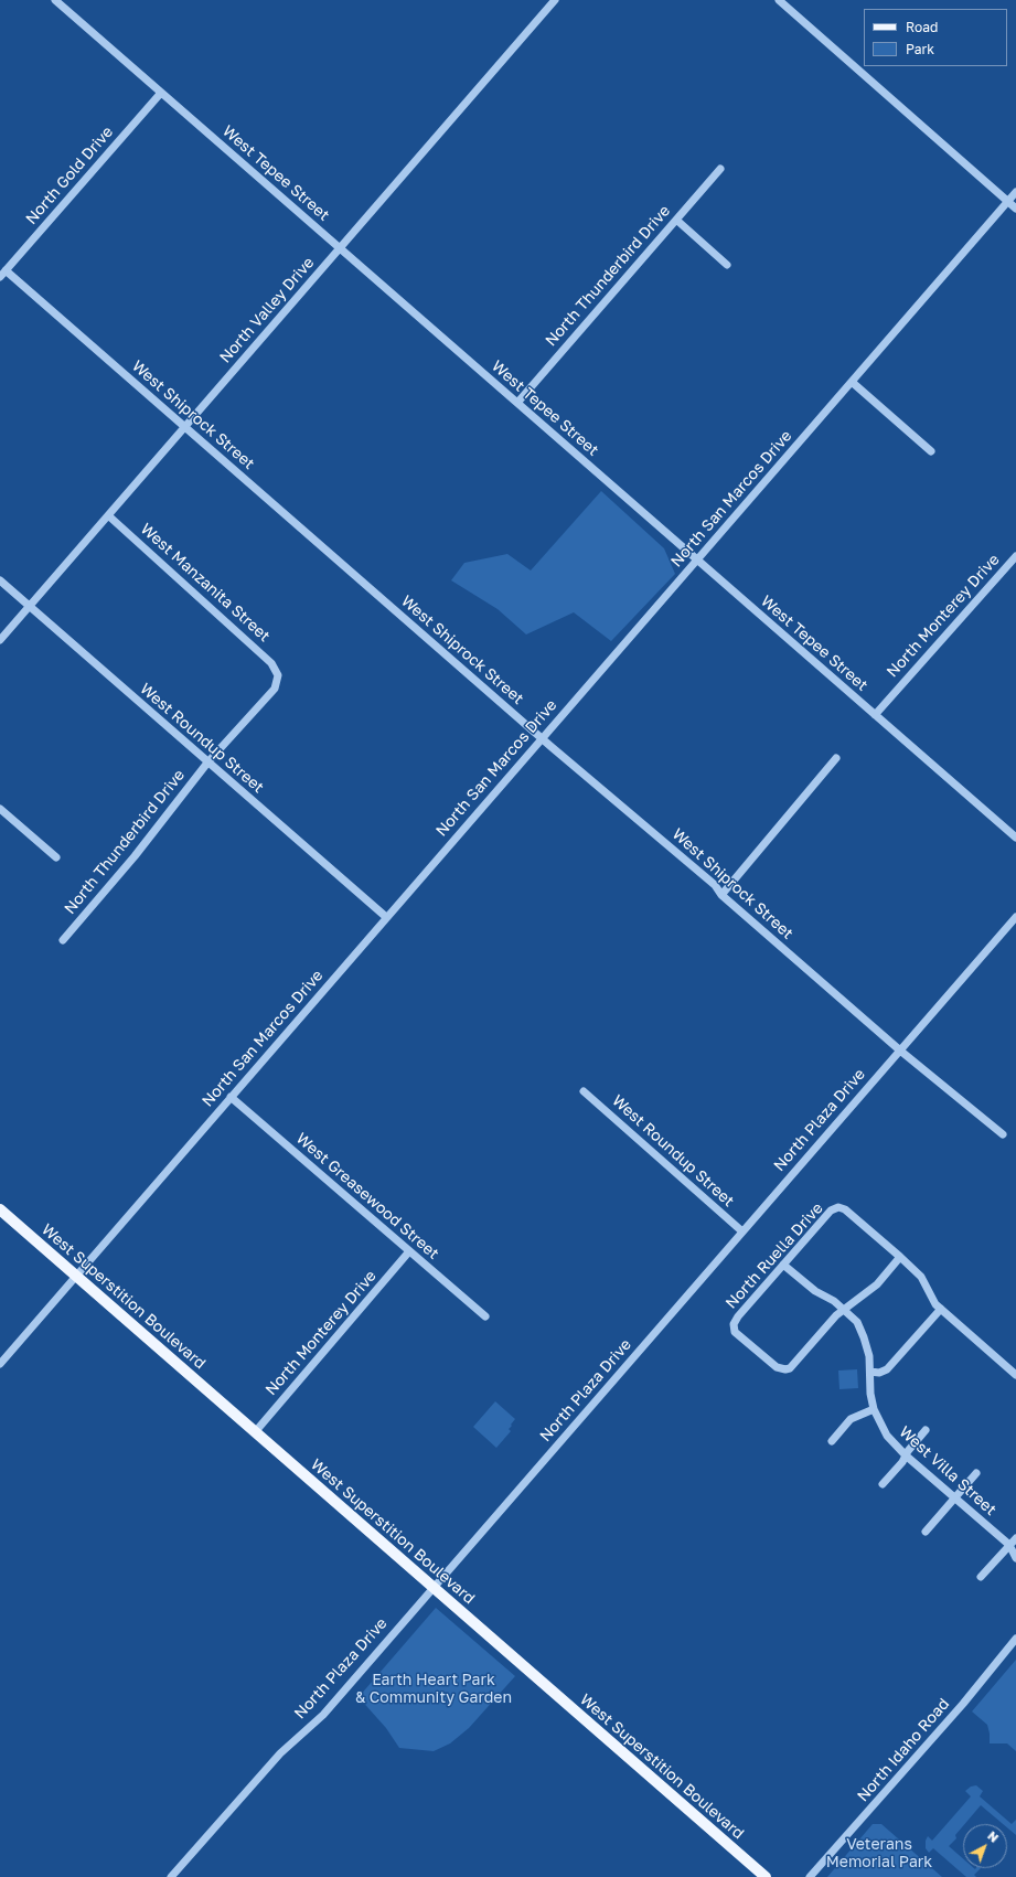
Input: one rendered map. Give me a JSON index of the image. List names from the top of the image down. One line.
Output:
{"streets":{"main road":["West Superstition Boulevard"],"street":["West Tepee Street","North Gold Drive","North Thunderbird Drive","North Valley Drive","West Shiprock Street","North San Marcos Drive","West Manzanita Street","North Monterey Drive","West Roundup Street","North Plaza Drive","West Greasewood Street","North Ruella Drive","West Villa Street","North Idaho Road"]},"crossings":[["West Tepee Street","North Gold Drive"],["West Tepee Street","North Thunderbird Drive"],["West Tepee Street","North Valley Drive"],["West Tepee Street","North San Marcos Drive"],["West Tepee Street","North Monterey Drive"],["North Gold Drive","West Shiprock Street"],["North Thunderbird Drive","West Manzanita Street"],["North Thunderbird Drive","West Roundup Street"],["North Valley Drive","West Shiprock Street"],["North Valley Drive","West Manzanita Street"],["North Valley Drive","West Roundup Street"],["West Shiprock Street","North San Marcos Drive"],["West Shiprock Street","North Plaza Drive"],["North San Marcos Drive","West Roundup Street"],["North San Marcos Drive","West Greasewood Street"],["North San Marcos Drive","West Superstition Boulevard"],["North Monterey Drive","West Greasewood Street"],["North Monterey Drive","West Superstition Boulevard"],["West Roundup Street","North Plaza Drive"],["North Plaza Drive","West Superstition Boulevard"],["North Ruella Drive","West Villa Street"]],"parks":["Earth Heart Park & Community Garden","Veterans Memorial Park"],"legend":["Road","Park"],"north":"top right"}
